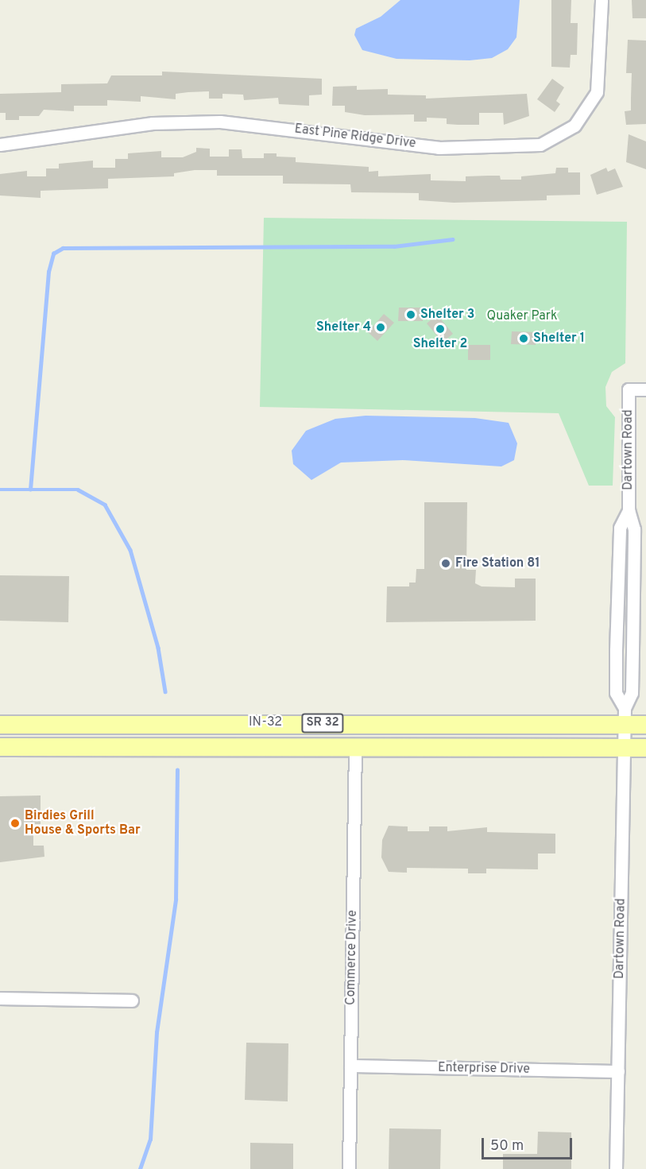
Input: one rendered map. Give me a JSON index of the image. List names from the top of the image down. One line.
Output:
{"streets":{"main road":["IN-32","SR 32"],"street":["East Pine Ridge Drive","Dartown Road","Commerce Drive","Enterprise Drive"]},"crossings":[["Dartown Road","IN-32"],["Dartown Road","Enterprise Drive"],["IN-32","Commerce Drive"],["Commerce Drive","Enterprise Drive"]],"parks":["Quaker Park"],"places":["Shelter 3","Shelter 4","Shelter 2","Shelter 1","Fire Station 81","Birdies Grill House & Sports Bar"],"scale_bar":"50 m"}
